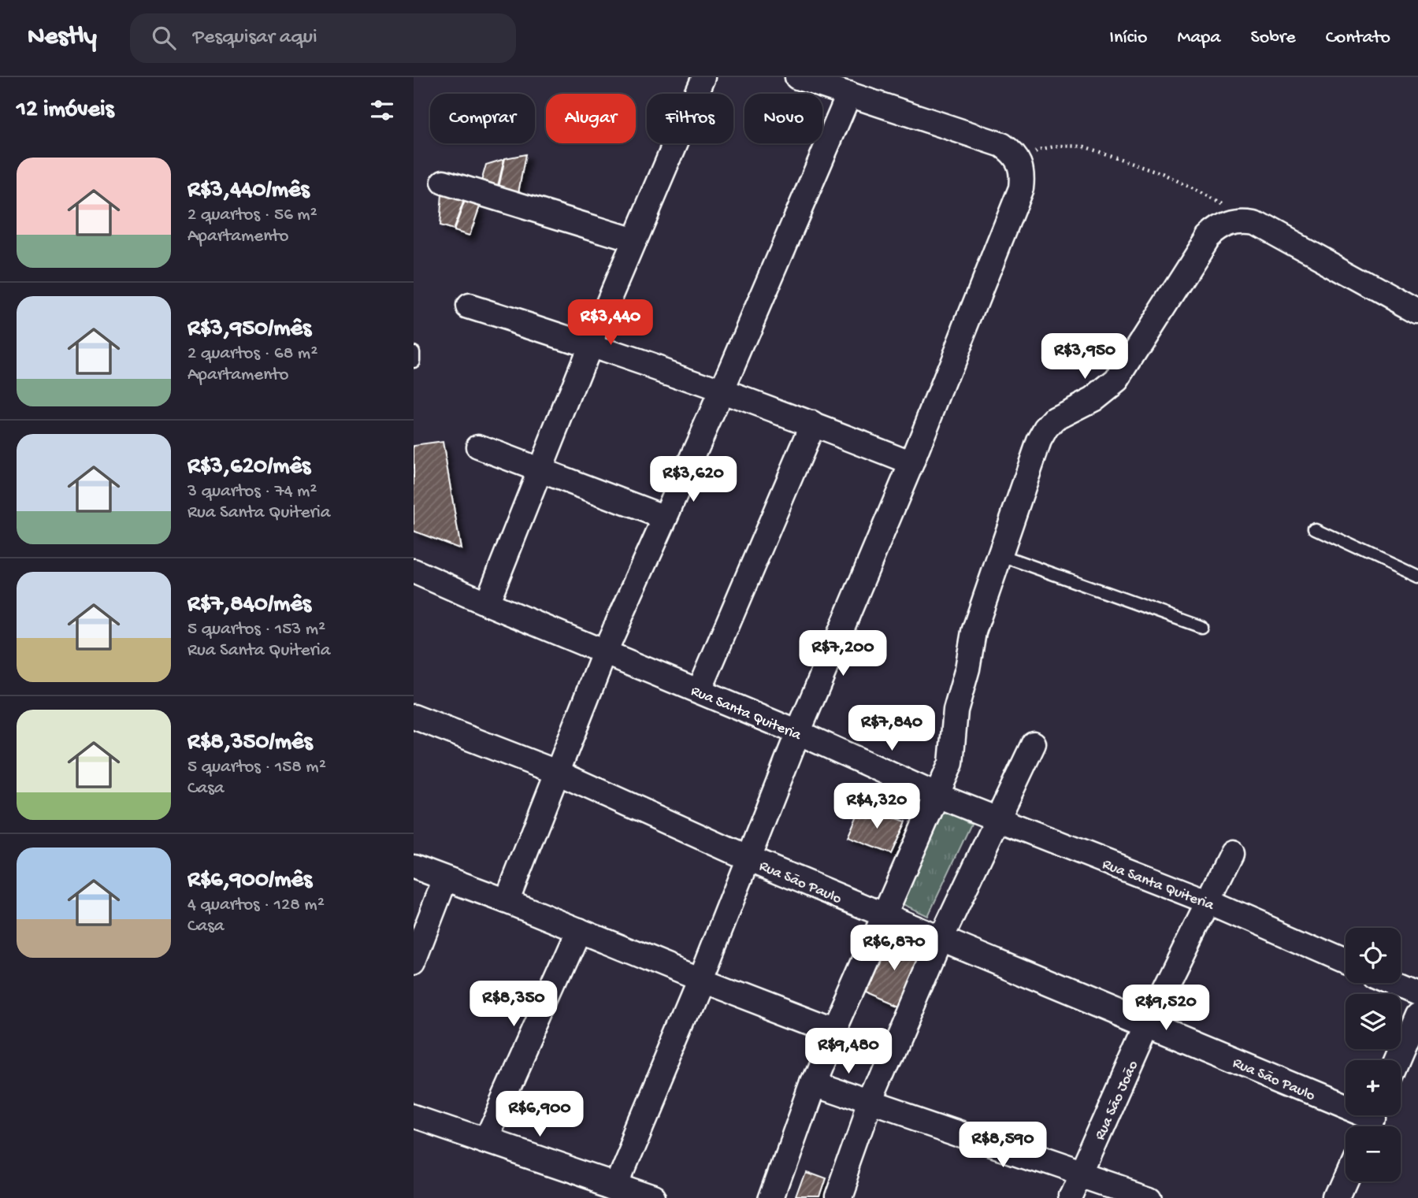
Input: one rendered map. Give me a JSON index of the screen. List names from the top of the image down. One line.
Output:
{"streets":{"street":["Rua Santa Quiteria","Rua São Paulo","Rua São João"]},"crossings":[["Rua Santa Quiteria","Rua São João"],["Rua São Paulo","Rua São João"]],"page":{"header":"Nestly","search":"Pesquisar aqui","nav":["Início","Mapa","Sobre","Contato"],"heading":"12 imóveis","chip":["Comprar","Alugar","Filtros","Novo"],"list":[{"name":"R$3,440/mês","note":"2 quartos · 56 m² · Apartamento"},{"name":"R$3,950/mês","note":"2 quartos · 68 m² · Apartamento"},{"name":"R$3,620/mês","note":"3 quartos · 74 m² · Rua Santa Quiteria"},{"name":"R$7,840/mês","note":"5 quartos · 153 m² · Rua Santa Quiteria"},{"name":"R$8,350/mês","note":"5 quartos · 158 m² · Casa"},{"name":"R$6,900/mês","note":"4 quartos · 128 m² · Casa"}],"price":["R$3,440","R$3,950","R$3,620","R$7,200","R$7,840","R$4,320","R$6,870","R$8,350","R$9,520","R$9,480","R$6,900","R$8,590"],"map_buttons":["+","−"]}}
